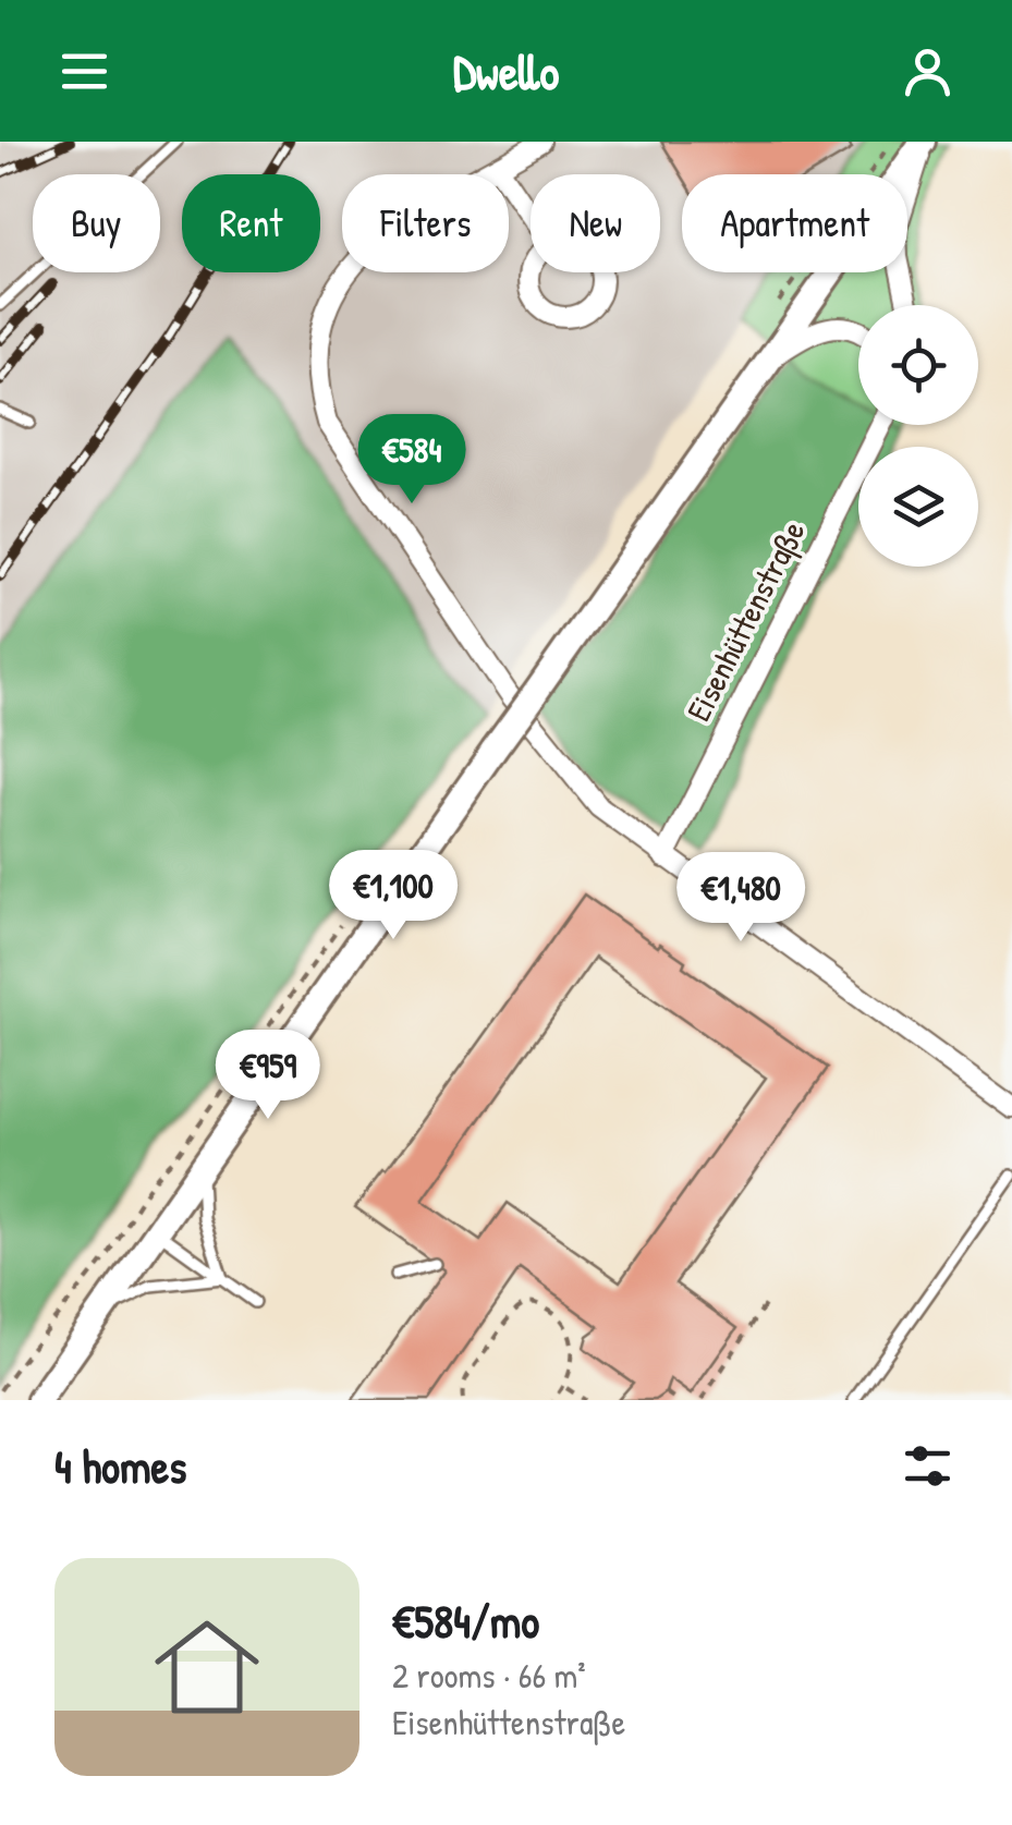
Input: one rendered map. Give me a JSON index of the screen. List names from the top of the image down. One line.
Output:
{"streets":{"street":["Eisenhüttenstraße"]},"page":{"header":"Dwello","chip":["Buy","Rent","Filters","New","Apartment"],"price":["€584","€1,100","€1,480","€959"],"heading":"4 homes","list":[{"name":"€584/mo","note":"2 rooms · 66 m² · Eisenhüttenstraße"}]}}
